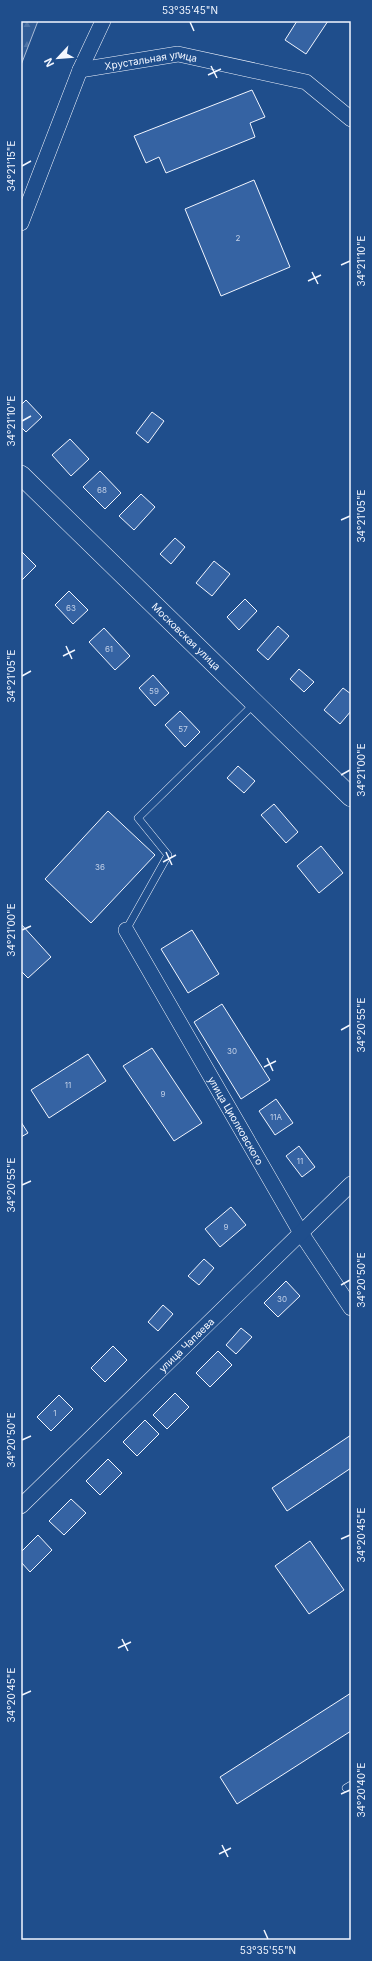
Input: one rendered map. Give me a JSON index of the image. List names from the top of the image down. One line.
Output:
{"streets":{"street":["Хрустальная улица","Московская улица","улица Циолковского","улица Чапаева"]},"crossings":[["улица Циолковского","улица Чапаева"]],"house_numbers":["2","68","63","61","59","57","36","30","11","9","11А","11","9","30","1"],"north":"bottom left","coordinates":["53°35'45\"N","34°21'15\"E","34°21'10\"E","34°21'05\"E","34°21'00\"E","34°20'55\"E","34°20'50\"E","34°20'45\"E","34°20'40\"E","53°35'55\"N"]}
